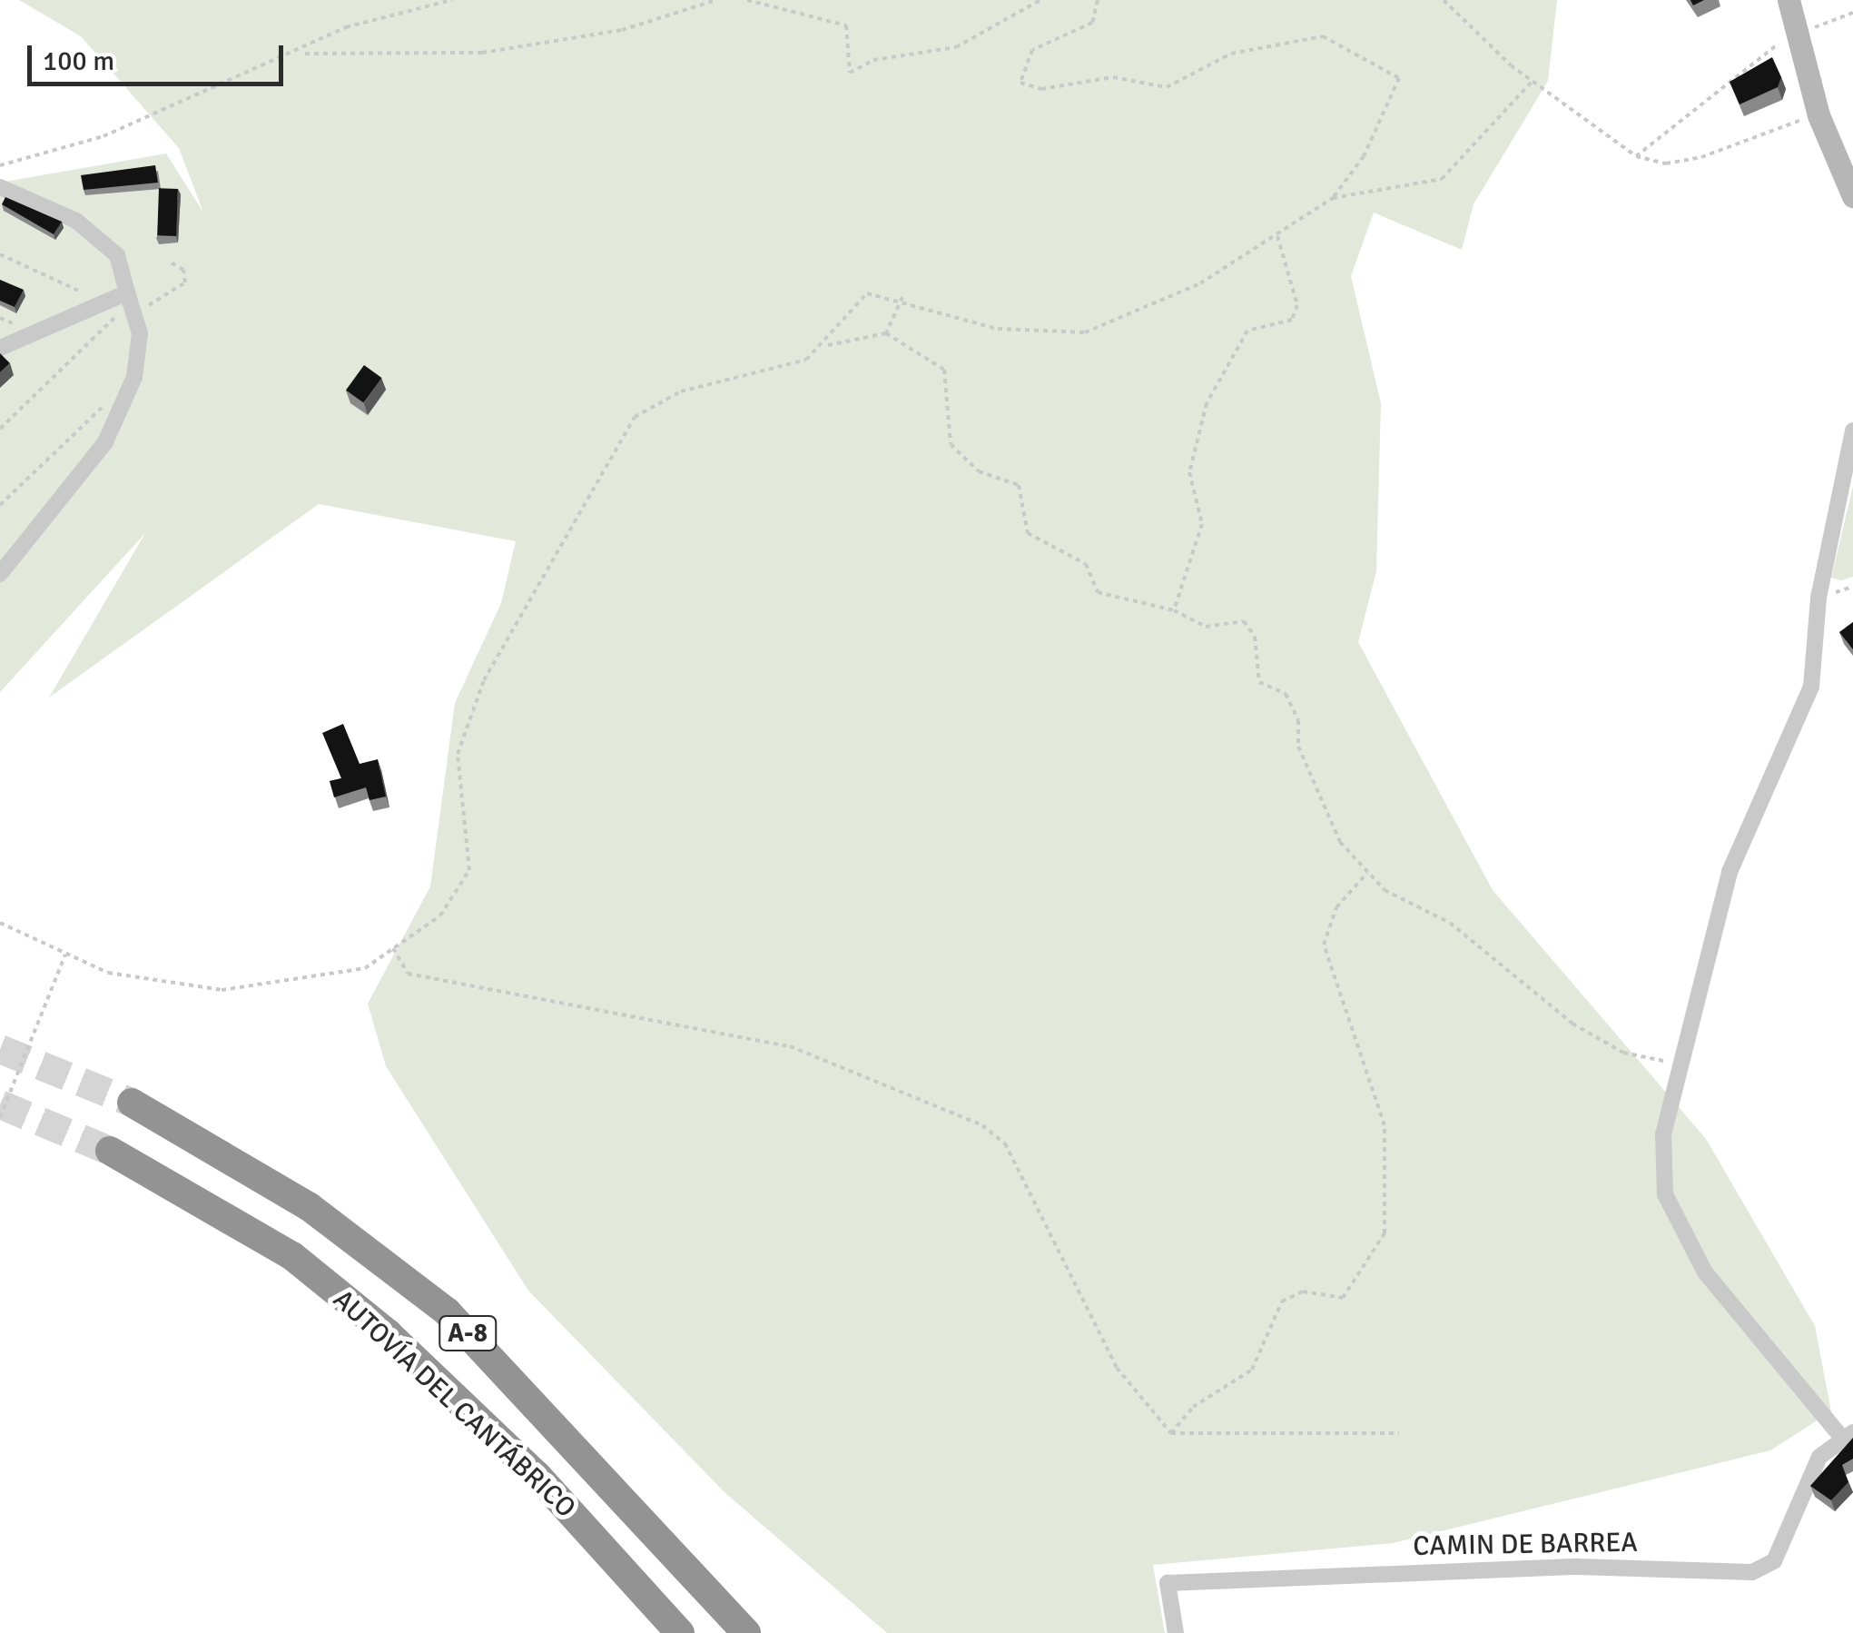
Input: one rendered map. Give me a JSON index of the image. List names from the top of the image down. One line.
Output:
{"streets":{"highway":["A-8","AUTOVÍA DEL CANTÁBRICO"],"street":["CAMIN DE BARREA"]},"scale_bar":"100 m"}
